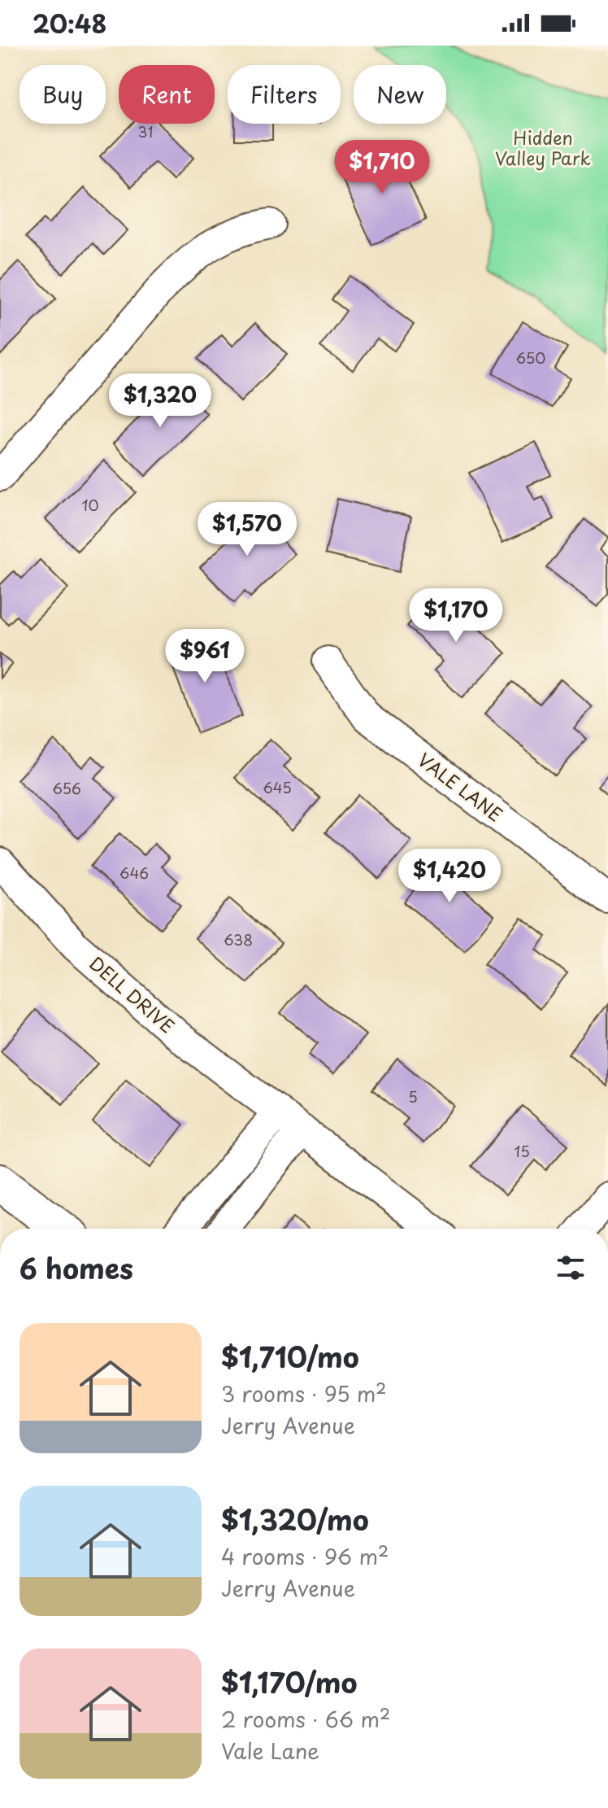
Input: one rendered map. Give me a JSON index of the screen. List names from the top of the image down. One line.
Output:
{"streets":{"street":["VALE LANE","DELL DRIVE"]},"parks":["Hidden Valley Park"],"house_numbers":["31","650","10","645","656","646","638","5","15"],"page":{"status":"20:48","chip":["Buy","Rent","Filters","New"],"price":["$1,710","$1,320","$1,570","$1,170","$961","$1,420"],"heading":"6 homes","list":[{"name":"$1,710/mo","note":"3 rooms · 95 m² · Jerry Avenue"},{"name":"$1,320/mo","note":"4 rooms · 96 m² · Jerry Avenue"},{"name":"$1,170/mo","note":"2 rooms · 66 m² · Vale Lane"}]}}
